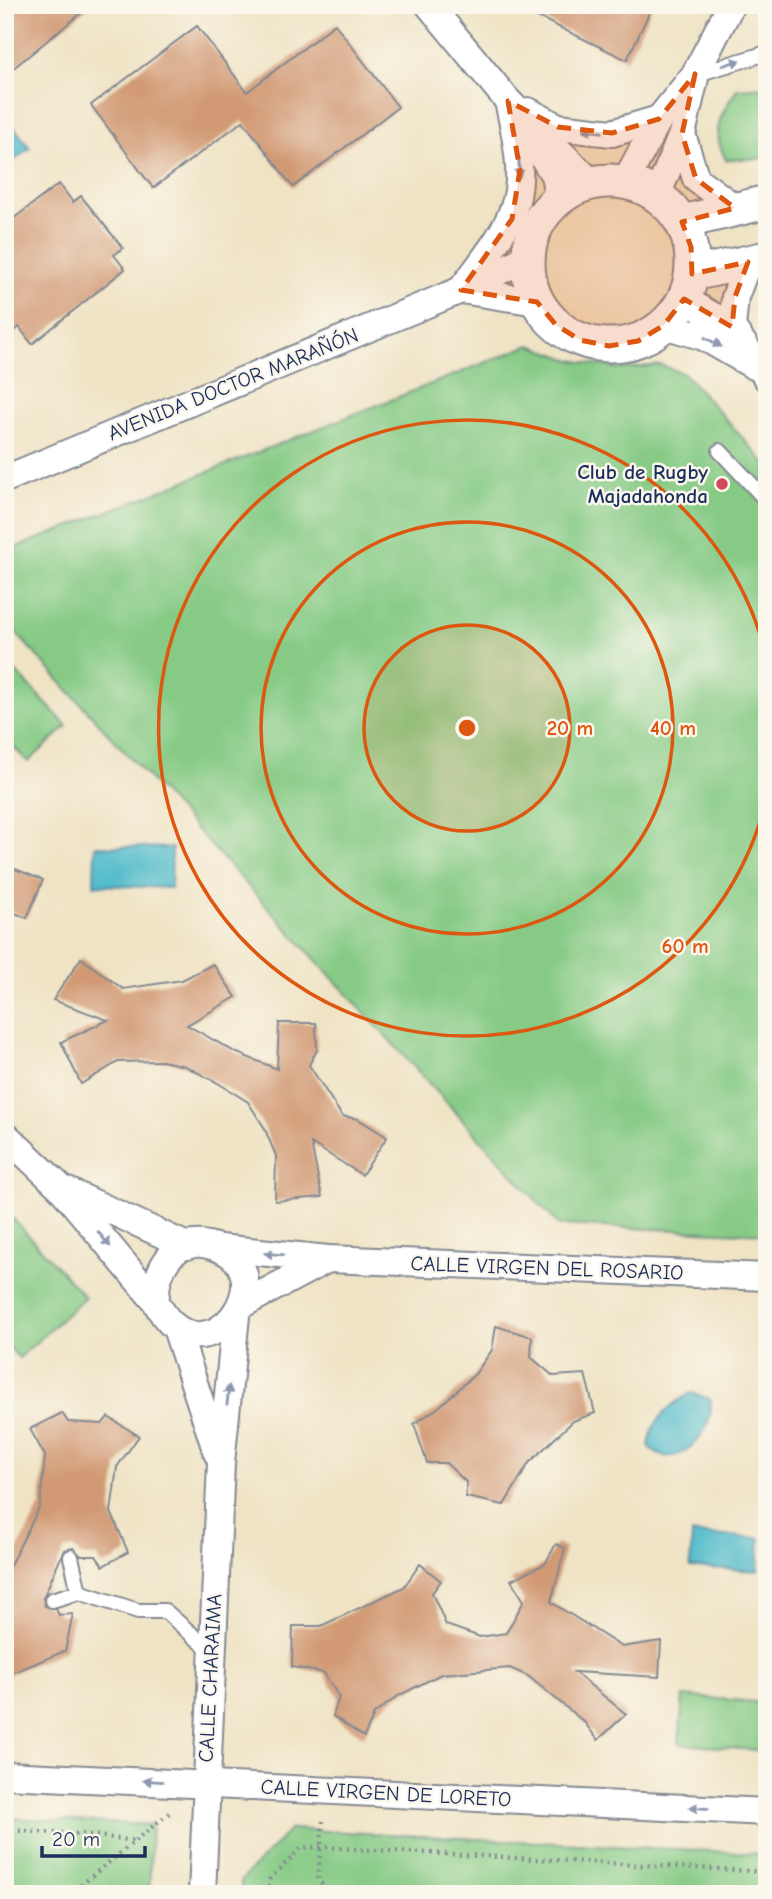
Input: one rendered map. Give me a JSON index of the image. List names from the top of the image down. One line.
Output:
{"streets":{"street":["AVENIDA DOCTOR MARAÑÓN","CALLE VIRGEN DEL ROSARIO","CALLE CHARAIMA","CALLE VIRGEN DE LORETO"]},"crossings":[["CALLE VIRGEN DEL ROSARIO","CALLE CHARAIMA"],["CALLE CHARAIMA","CALLE VIRGEN DE LORETO"]],"one_way":["CALLE VIRGEN DE LORETO"],"places":["Club de Rugby Majadahonda"],"scale_bar":"20 m","rings":["20 m","40 m","60 m"]}
